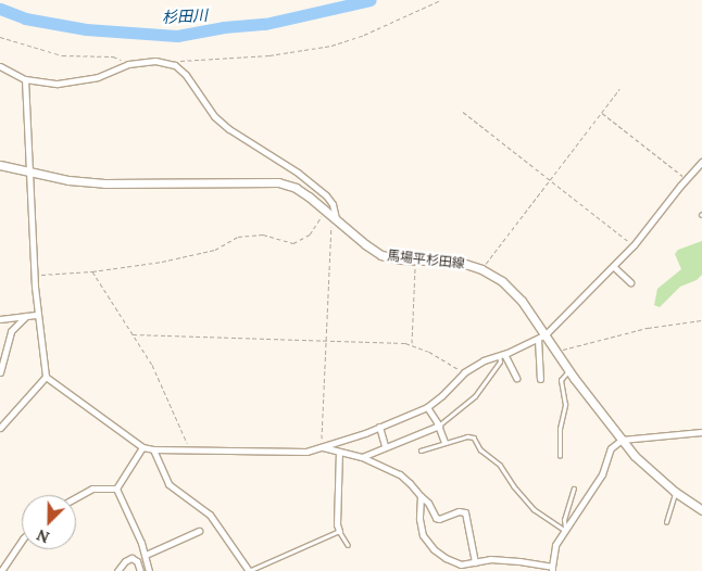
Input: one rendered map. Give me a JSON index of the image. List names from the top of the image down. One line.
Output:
{"streets":{"main road":["馬場平杉田線"]},"water":["杉田川"],"north":"bottom left"}
